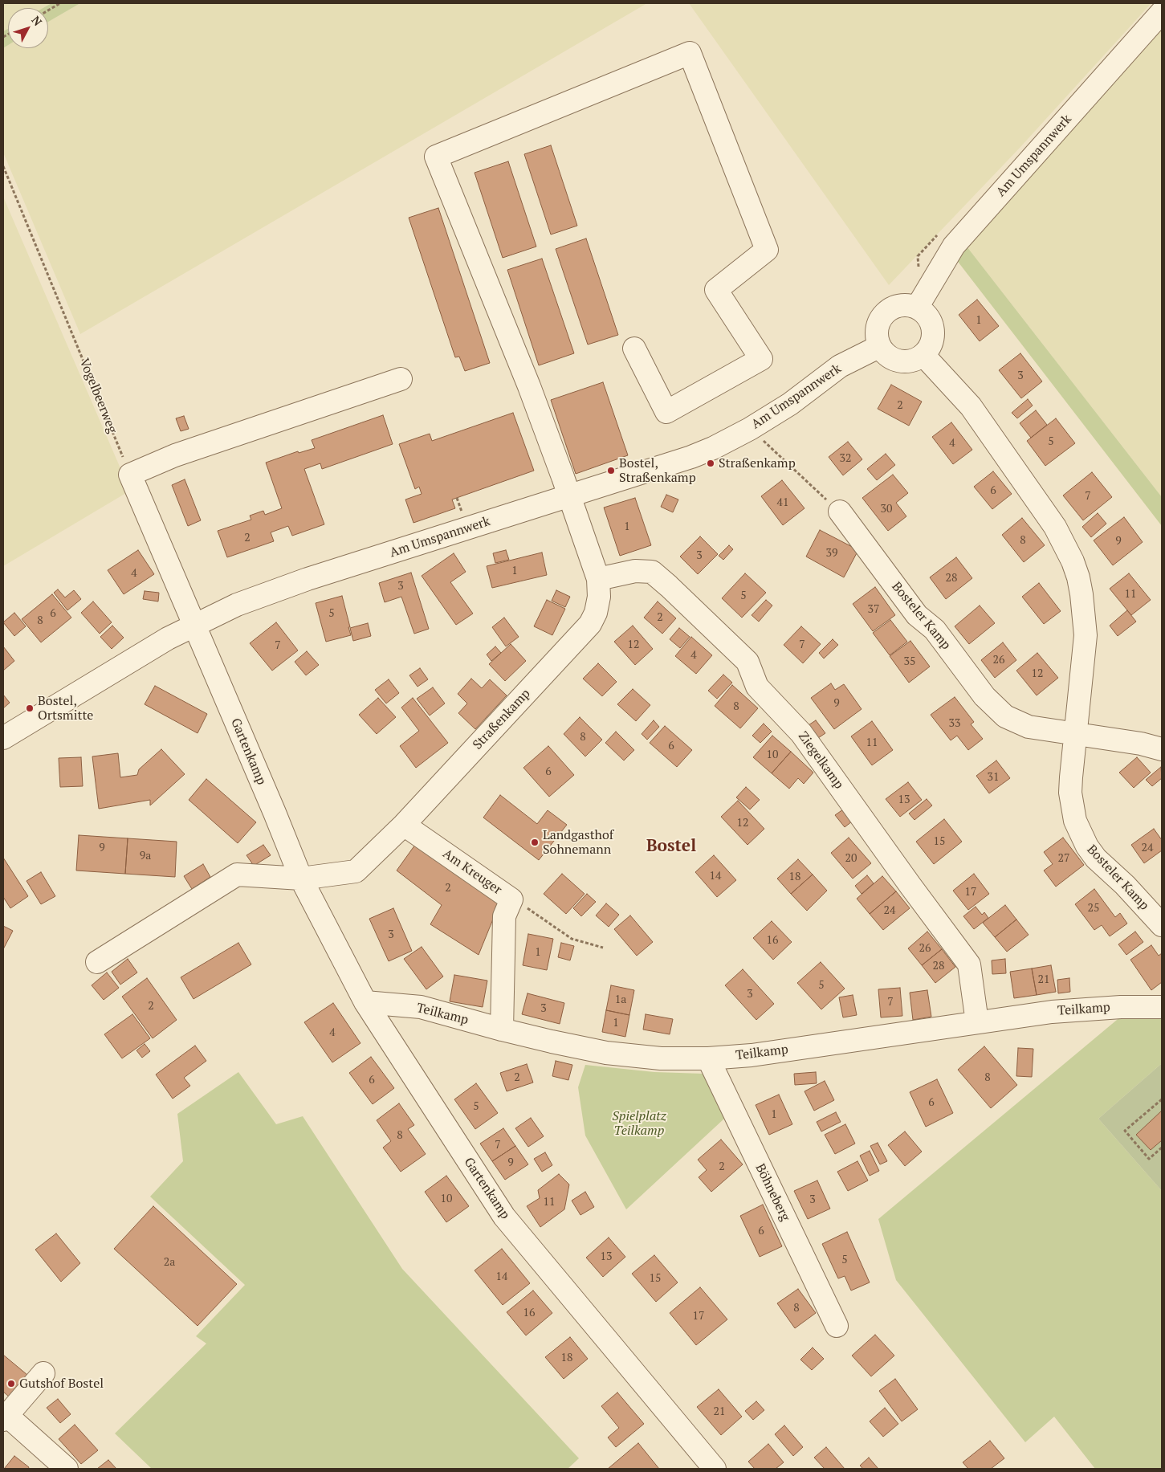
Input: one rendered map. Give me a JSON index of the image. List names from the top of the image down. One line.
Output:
{"streets":{"street":["Am Umspannwerk","Bosteler Kamp","Straßenkamp","Gartenkamp","Ziegelkamp","Am Kreuger","Teilkamp","Böhneberg"],"path":["Vogelbeerweg"]},"crossings":[["Am Umspannwerk","Bosteler Kamp"],["Am Umspannwerk","Straßenkamp"],["Am Umspannwerk","Gartenkamp"],["Straßenkamp","Gartenkamp"],["Straßenkamp","Ziegelkamp"],["Straßenkamp","Am Kreuger"],["Gartenkamp","Teilkamp"],["Ziegelkamp","Teilkamp"],["Am Kreuger","Teilkamp"],["Teilkamp","Böhneberg"]],"districts":["Bostel"],"parks":["Spielplatz Teilkamp"],"places":["Straßenkamp","Bostel, Straßenkamp","Bostel, Ortsmitte","Landgasthof Sohnemann","Gutshof Bostel"],"house_numbers":["1","3","2","5","4","32","6","7","41","30","1","2","8","9","39","3","1","4","28","3","11","5","37","6","5","2","8","12","7","7","4","26","35","12","9","8","33","8","11","6","10","6","31","13","12","15","9","24","9a","20","27","14","18","2","17","25","24","3","16","26","1","28","21","5","3","1a","7","2","3","1","4","2","8","6","6","5","1","8","7","9","2","10","3","11","6","13","5","2a","14","15","8","16","17","18","21"],"north":"top right"}
